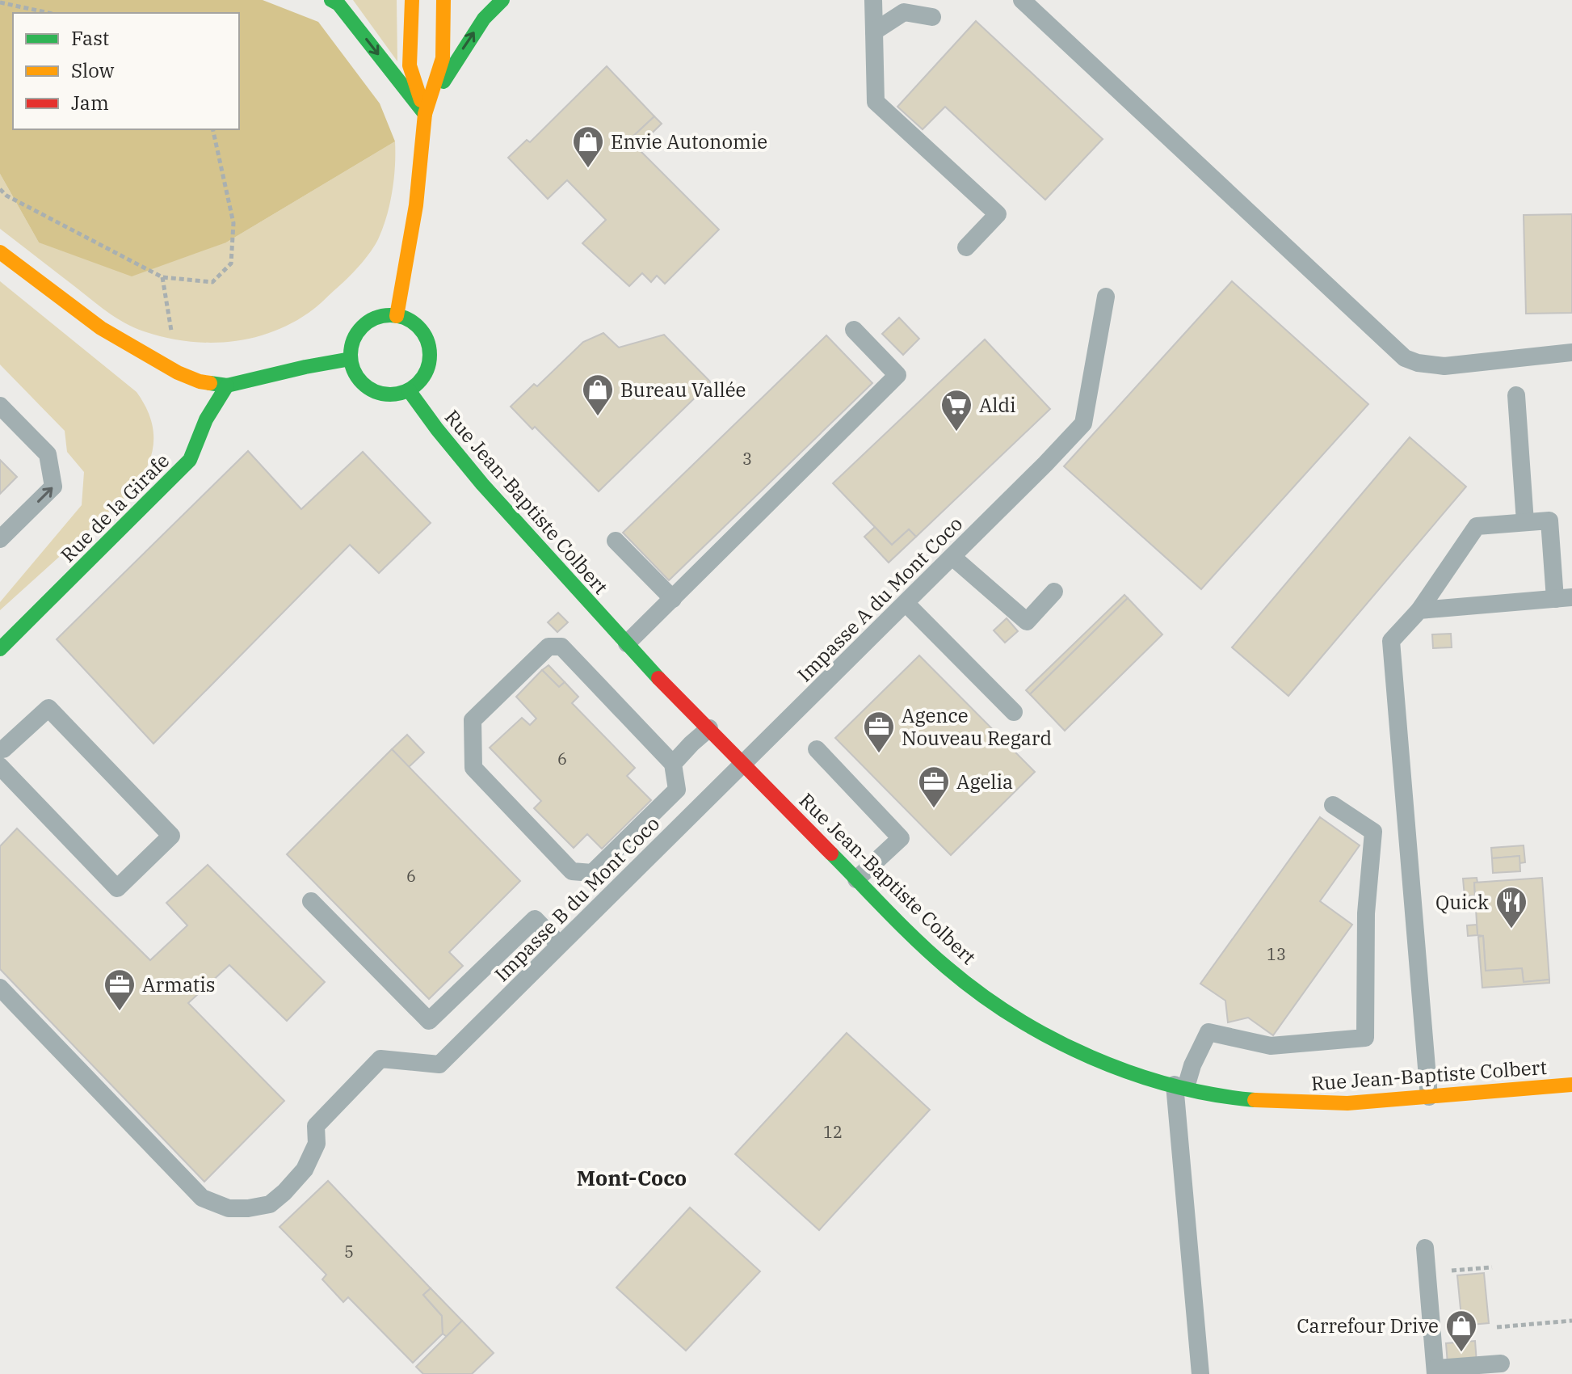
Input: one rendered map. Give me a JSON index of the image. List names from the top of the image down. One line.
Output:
{"streets":{"street":["Rue Jean-Baptiste Colbert","Rue de la Girafe"],"lane":["Impasse A du Mont Coco","Impasse B du Mont Coco"]},"crossings":[["Rue Jean-Baptiste Colbert","Impasse A du Mont Coco"],["Rue Jean-Baptiste Colbert","Impasse B du Mont Coco"],["Impasse A du Mont Coco","Impasse B du Mont Coco"]],"districts":["Mont-Coco"],"places":{"shop":["Envie Autonomie","Bureau Vallée","Carrefour Drive"],"supermarket":["Aldi"],"office":["Agence Nouveau Regard","Agelia","Armatis"],"restaurant":["Quick"]},"house_numbers":["3","6","6","13","12","5"],"legend":["Fast","Slow","Jam"]}
